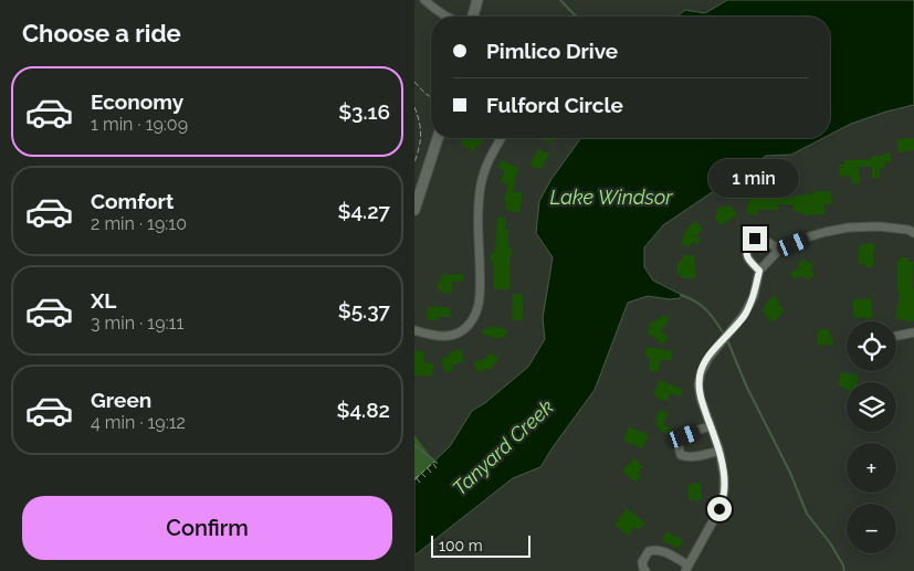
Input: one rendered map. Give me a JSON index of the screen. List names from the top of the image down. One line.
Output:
{"water":["Lake Windsor","Tanyard Creek"],"scale_bar":"100 m","page":{"heading":"Choose a ride","banner":["Pimlico Drive","Fulford Circle"],"list":[{"name":"Economy","note":"1 min · 19:09","value":"$3.16"},{"name":"Comfort","note":"2 min · 19:10","value":"$4.27"},{"name":"XL","note":"3 min · 19:11","value":"$5.37"},{"name":"Green","note":"4 min · 19:12","value":"$4.82"}],"bubble":"1 min","map_buttons":["+","−"],"buttons":"Confirm","scale":"100 m"}}
